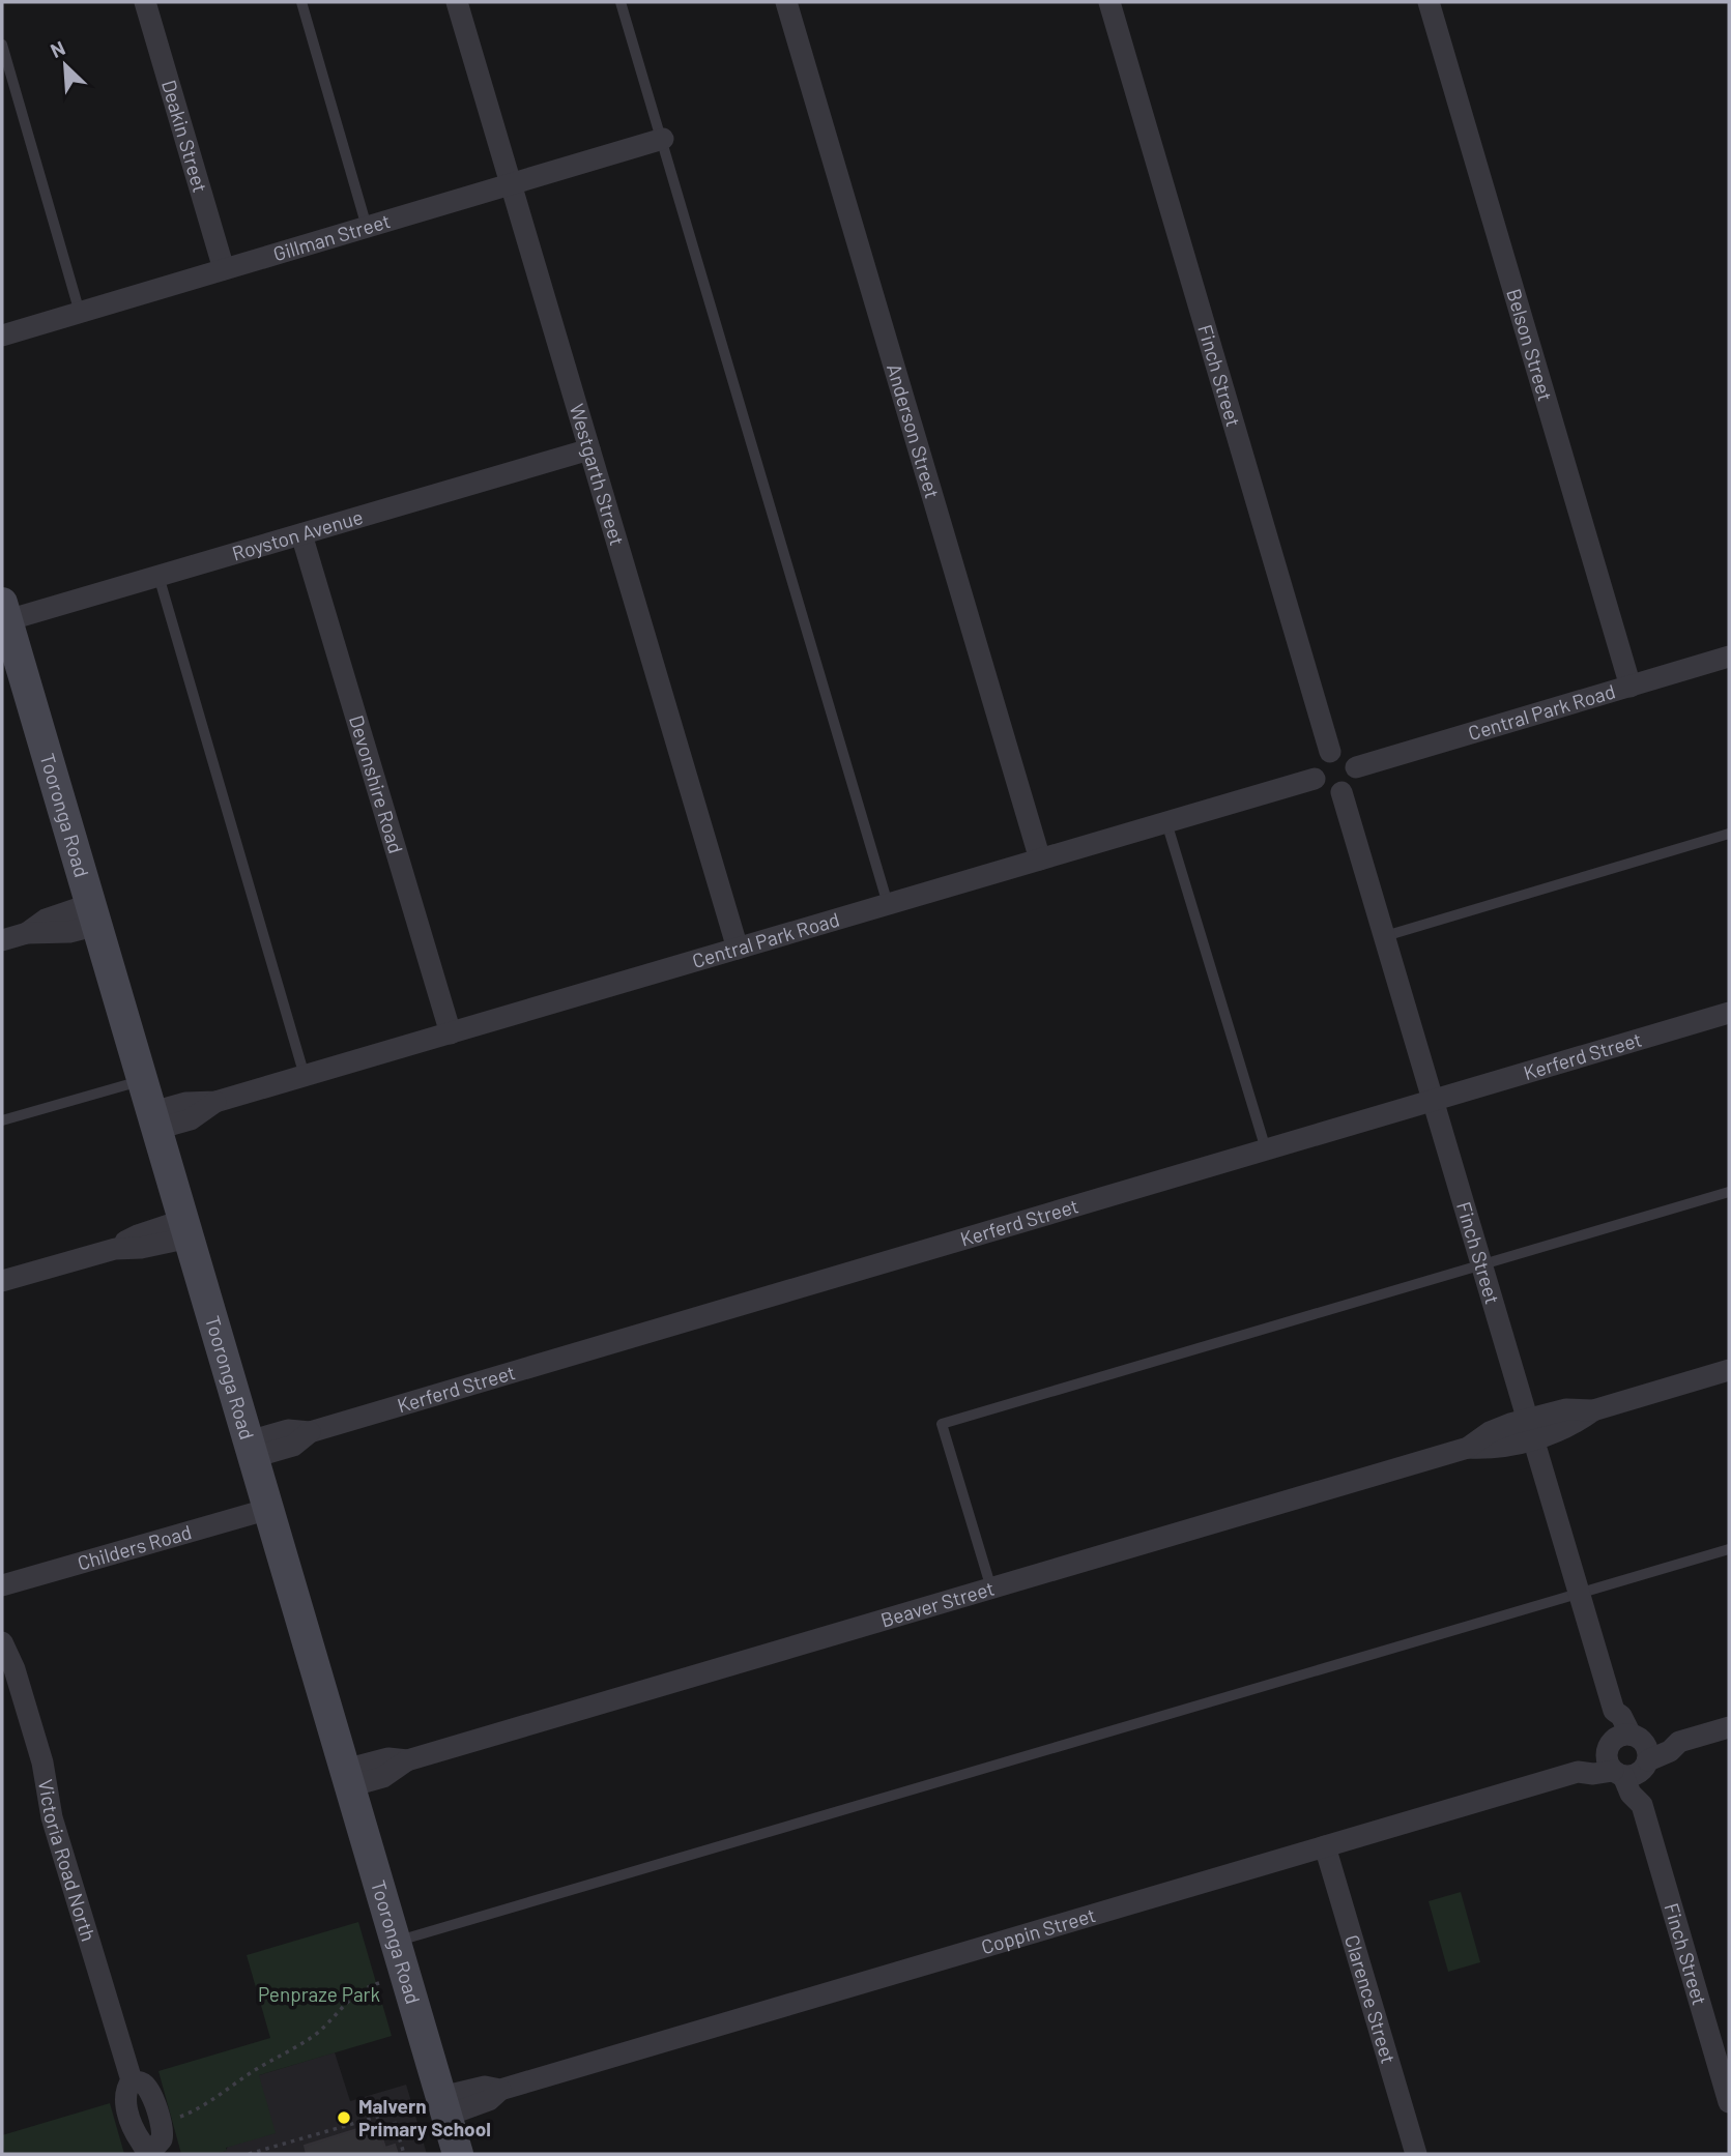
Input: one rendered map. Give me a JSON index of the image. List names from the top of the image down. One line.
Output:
{"streets":{"main road":["Tooronga Road"],"street":["Deakin Street","Gillman Street","Belson Street","Finch Street","Anderson Street","Westgarth Street","Royston Avenue","Central Park Road","Devonshire Road","Kerferd Street","Childers Road","Beaver Street","Victoria Road North","Coppin Street","Clarence Street"]},"crossings":[["Deakin Street","Gillman Street"],["Gillman Street","Westgarth Street"],["Belson Street","Central Park Road"],["Finch Street","Central Park Road"],["Finch Street","Kerferd Street"],["Finch Street","Beaver Street"],["Finch Street","Coppin Street"],["Anderson Street","Central Park Road"],["Westgarth Street","Royston Avenue"],["Westgarth Street","Central Park Road"],["Royston Avenue","Devonshire Road"],["Royston Avenue","Tooronga Road"],["Central Park Road","Devonshire Road"],["Central Park Road","Tooronga Road"],["Tooronga Road","Kerferd Street"],["Tooronga Road","Childers Road"],["Tooronga Road","Beaver Street"],["Tooronga Road","Coppin Street"],["Coppin Street","Clarence Street"]],"parks":["Penpraze Park"],"places":["Malvern Primary School"],"north":"top left"}
